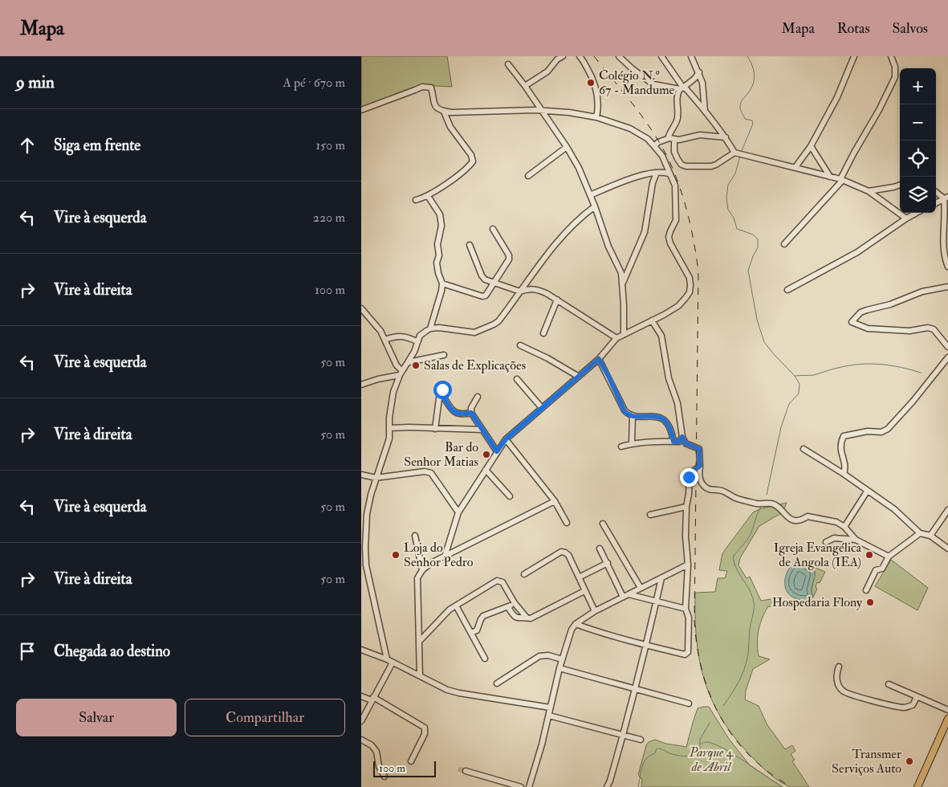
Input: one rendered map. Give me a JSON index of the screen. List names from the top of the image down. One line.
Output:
{"parks":["Parque 4 de Abril"],"places":["Colégio N.º 67 - Mandume","Salas de Explicações","Bar do Senhor Matias","Loja do Senhor Pedro","Igreja Evangélica de Angola (IEA)","Hospedaria Flony","Transmer Serviços Auto"],"scale_bar":"100 m","page":{"header":"Mapa","nav":["Mapa","Rotas","Salvos"],"heading":["9 min","A pé · 670 m"],"map_buttons":["+","−"],"list":[["Siga em frente","150 m"],["Vire à esquerda","220 m"],["Vire à direita","100 m"],["Vire à esquerda","50 m"],["Vire à direita","50 m"],["Vire à esquerda","50 m"],["Vire à direita","50 m"],"Chegada ao destino"],"buttons":["Salvar","Compartilhar"],"scale":"100 m"}}
